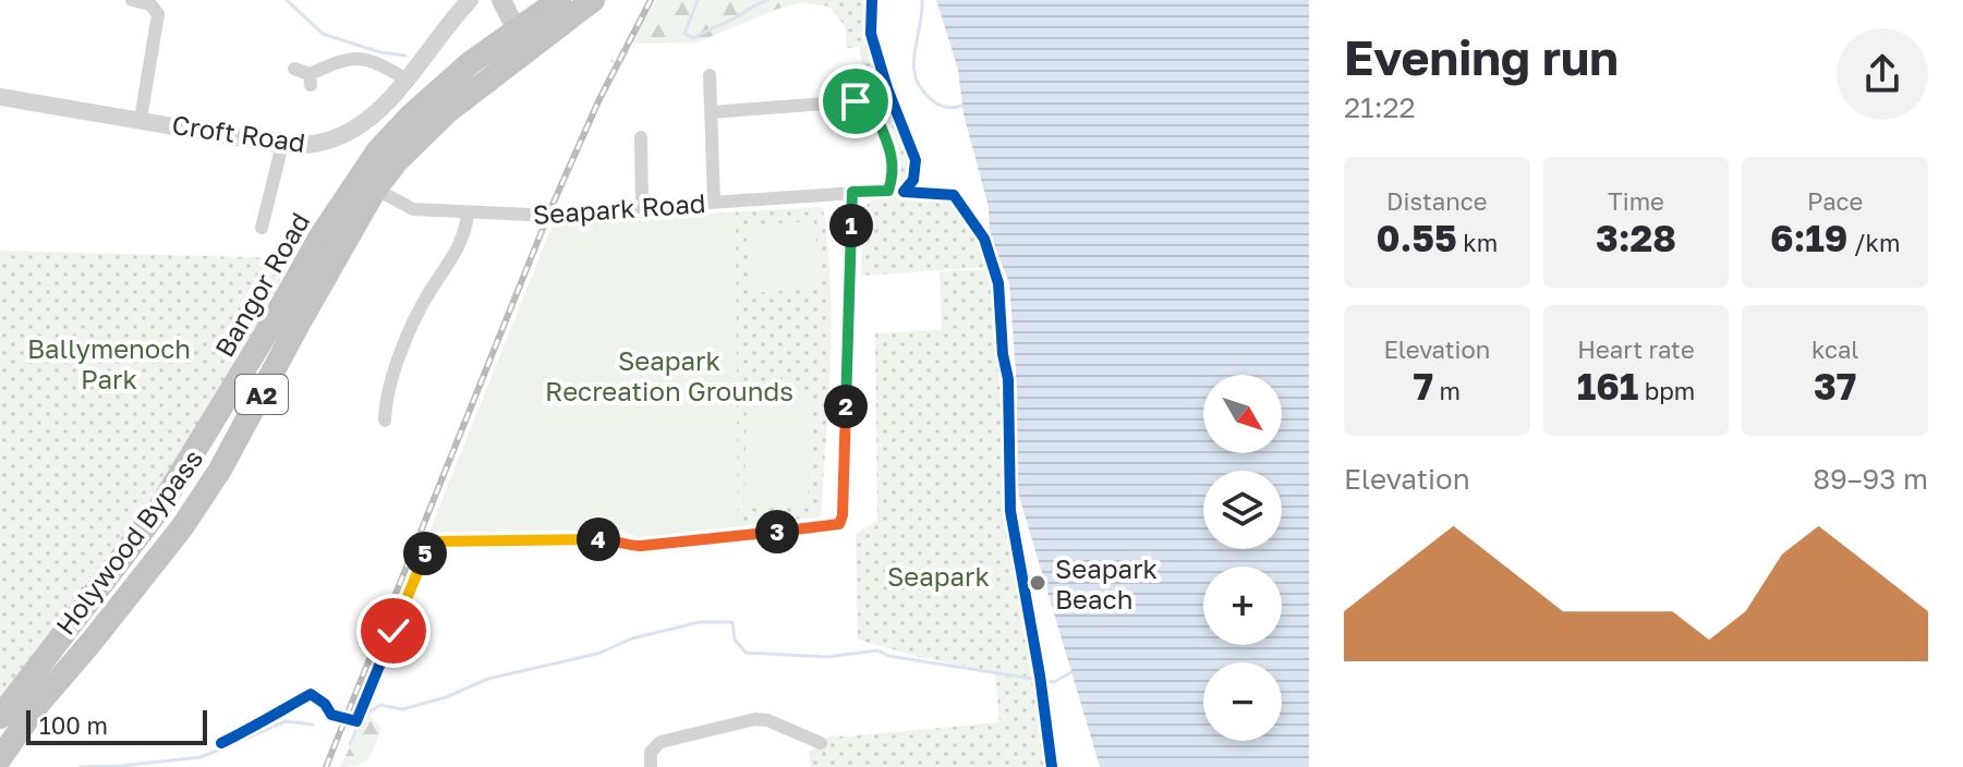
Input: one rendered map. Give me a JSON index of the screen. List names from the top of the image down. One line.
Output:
{"streets":{"highway":["Bangor Road","A2","Holywood Bypass"],"street":["Croft Road","Seapark Road"]},"crossings":[["Seapark Road","Bangor Road"],["Seapark Road","Holywood Bypass"],["Bangor Road","Holywood Bypass"]],"parks":["Ballymenoch Park","Seapark Recreation Grounds","Seapark"],"places":["Seapark Beach"],"scale_bar":"100 m","north":"bottom right","page":{"heading":["Evening run","21:22"],"stats":[["Distance","0.55 km"],["Time","3:28"],["Pace","6:19 /km"],["Elevation","7 m"],["Heart rate","161 bpm"],["kcal","37"]],"pins":["1","2","3","4","5"],"map_buttons":["+","−"],"chart":["Elevation","89–93 m"],"scale":"100 m"}}
